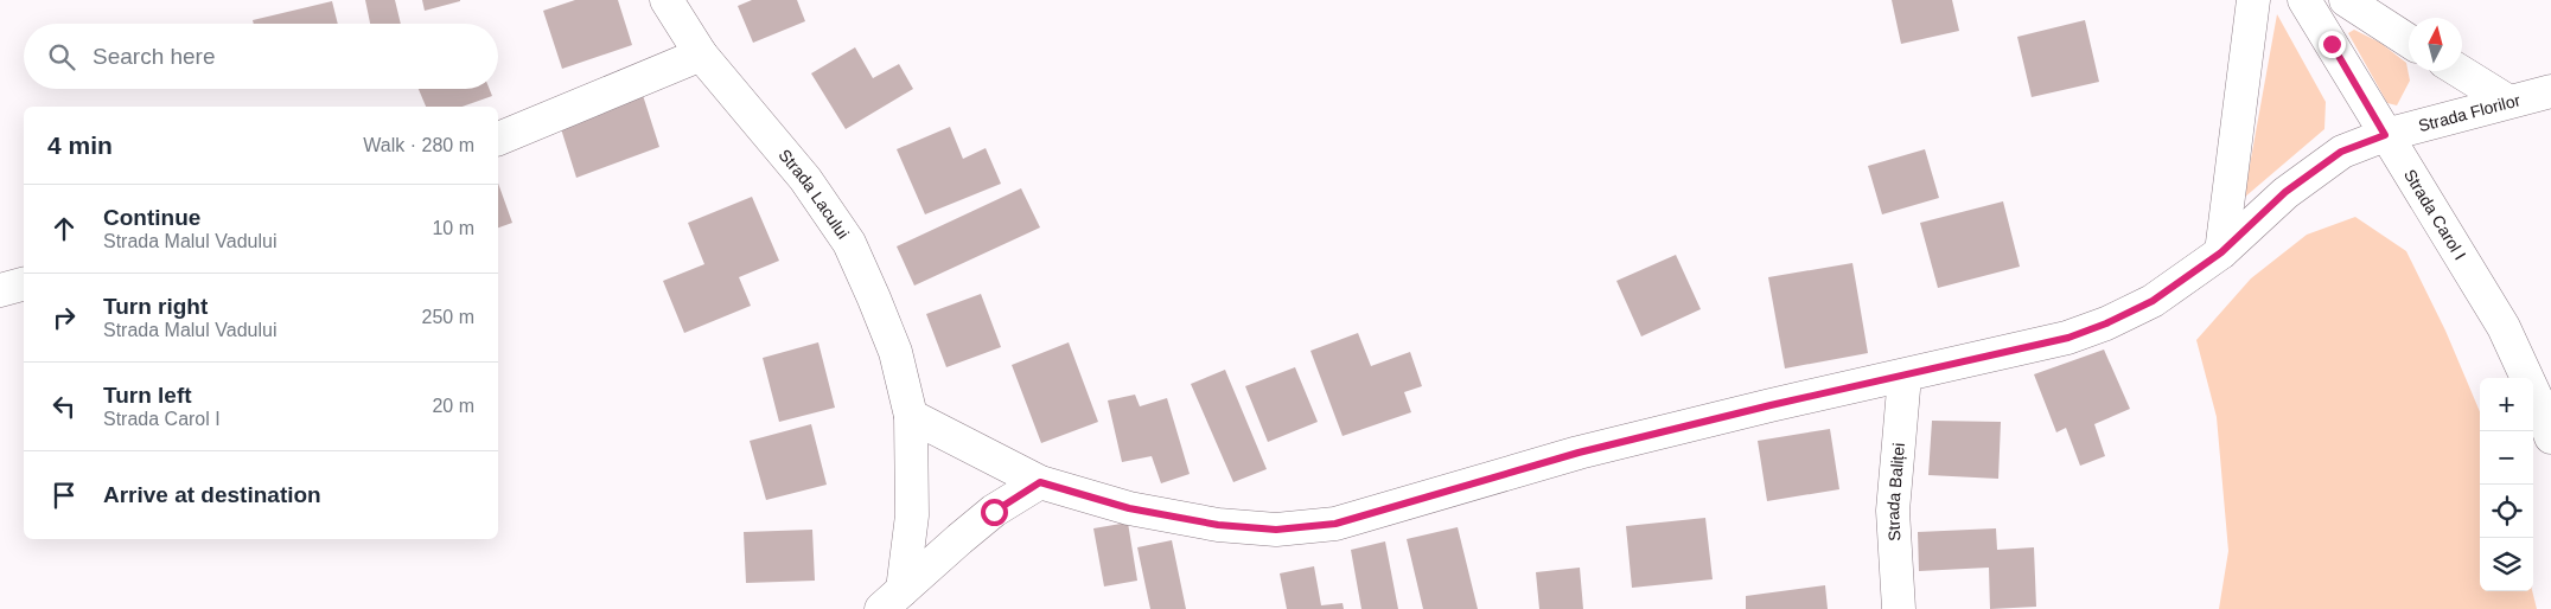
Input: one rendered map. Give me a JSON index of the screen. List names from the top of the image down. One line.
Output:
{"streets":{"street":["Strada Florilor","Strada Lacului","Strada Carol I","Strada Baliței"]},"crossings":[["Strada Florilor","Strada Lacului"],["Strada Florilor","Strada Carol I"],["Strada Florilor","Strada Baliței"]],"north":"top","page":{"search":"Search here","heading":["4 min","Walk · 280 m"],"list":[["Continue","Strada Malul Vadului","10 m"],["Turn right","Strada Malul Vadului","250 m"],["Turn left","Strada Carol I","20 m"],"Arrive at destination"],"map_buttons":["+","−"]}}
